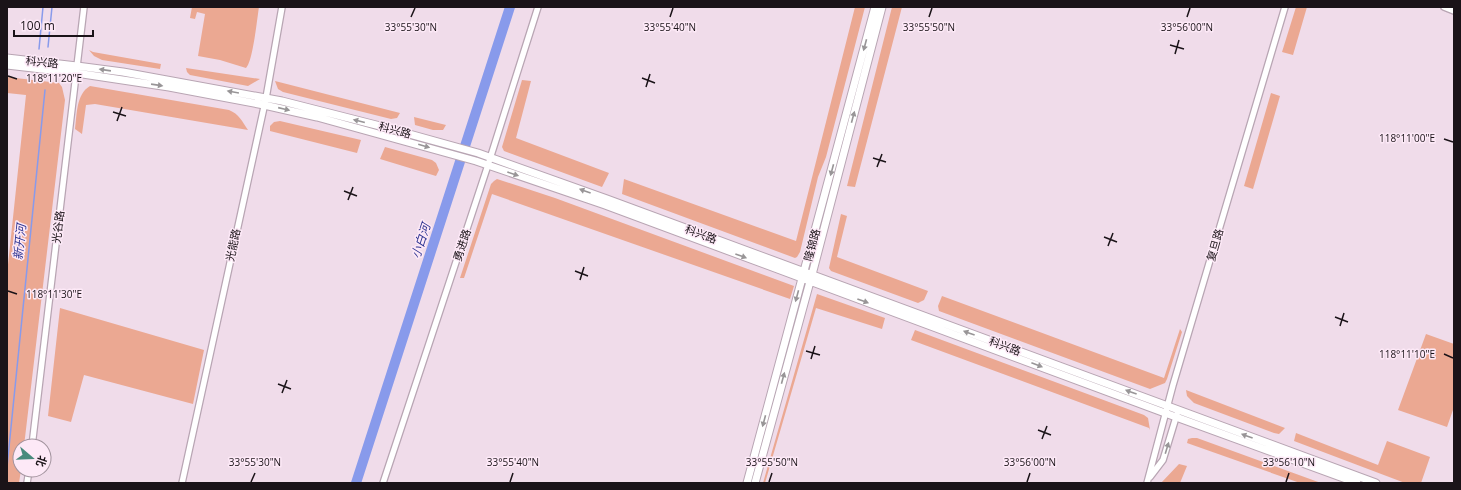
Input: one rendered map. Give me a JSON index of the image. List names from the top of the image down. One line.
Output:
{"streets":{"main road":["科兴路","隆锦路"],"street":["光谷路","光能路","勇进路","复旦路"]},"crossings":[["科兴路","光谷路"],["科兴路","光能路"],["科兴路","勇进路"],["科兴路","隆锦路"],["科兴路","复旦路"]],"water":["小白河","新开河"],"scale_bar":"100 m","north":"right","coordinates":["33°55'30\"N","33°55'40\"N","33°55'50\"N","33°56'00\"N","118°11'20\"E","118°11'00\"E","118°11'30\"E","118°11'10\"E","33°56'10\"N"]}
